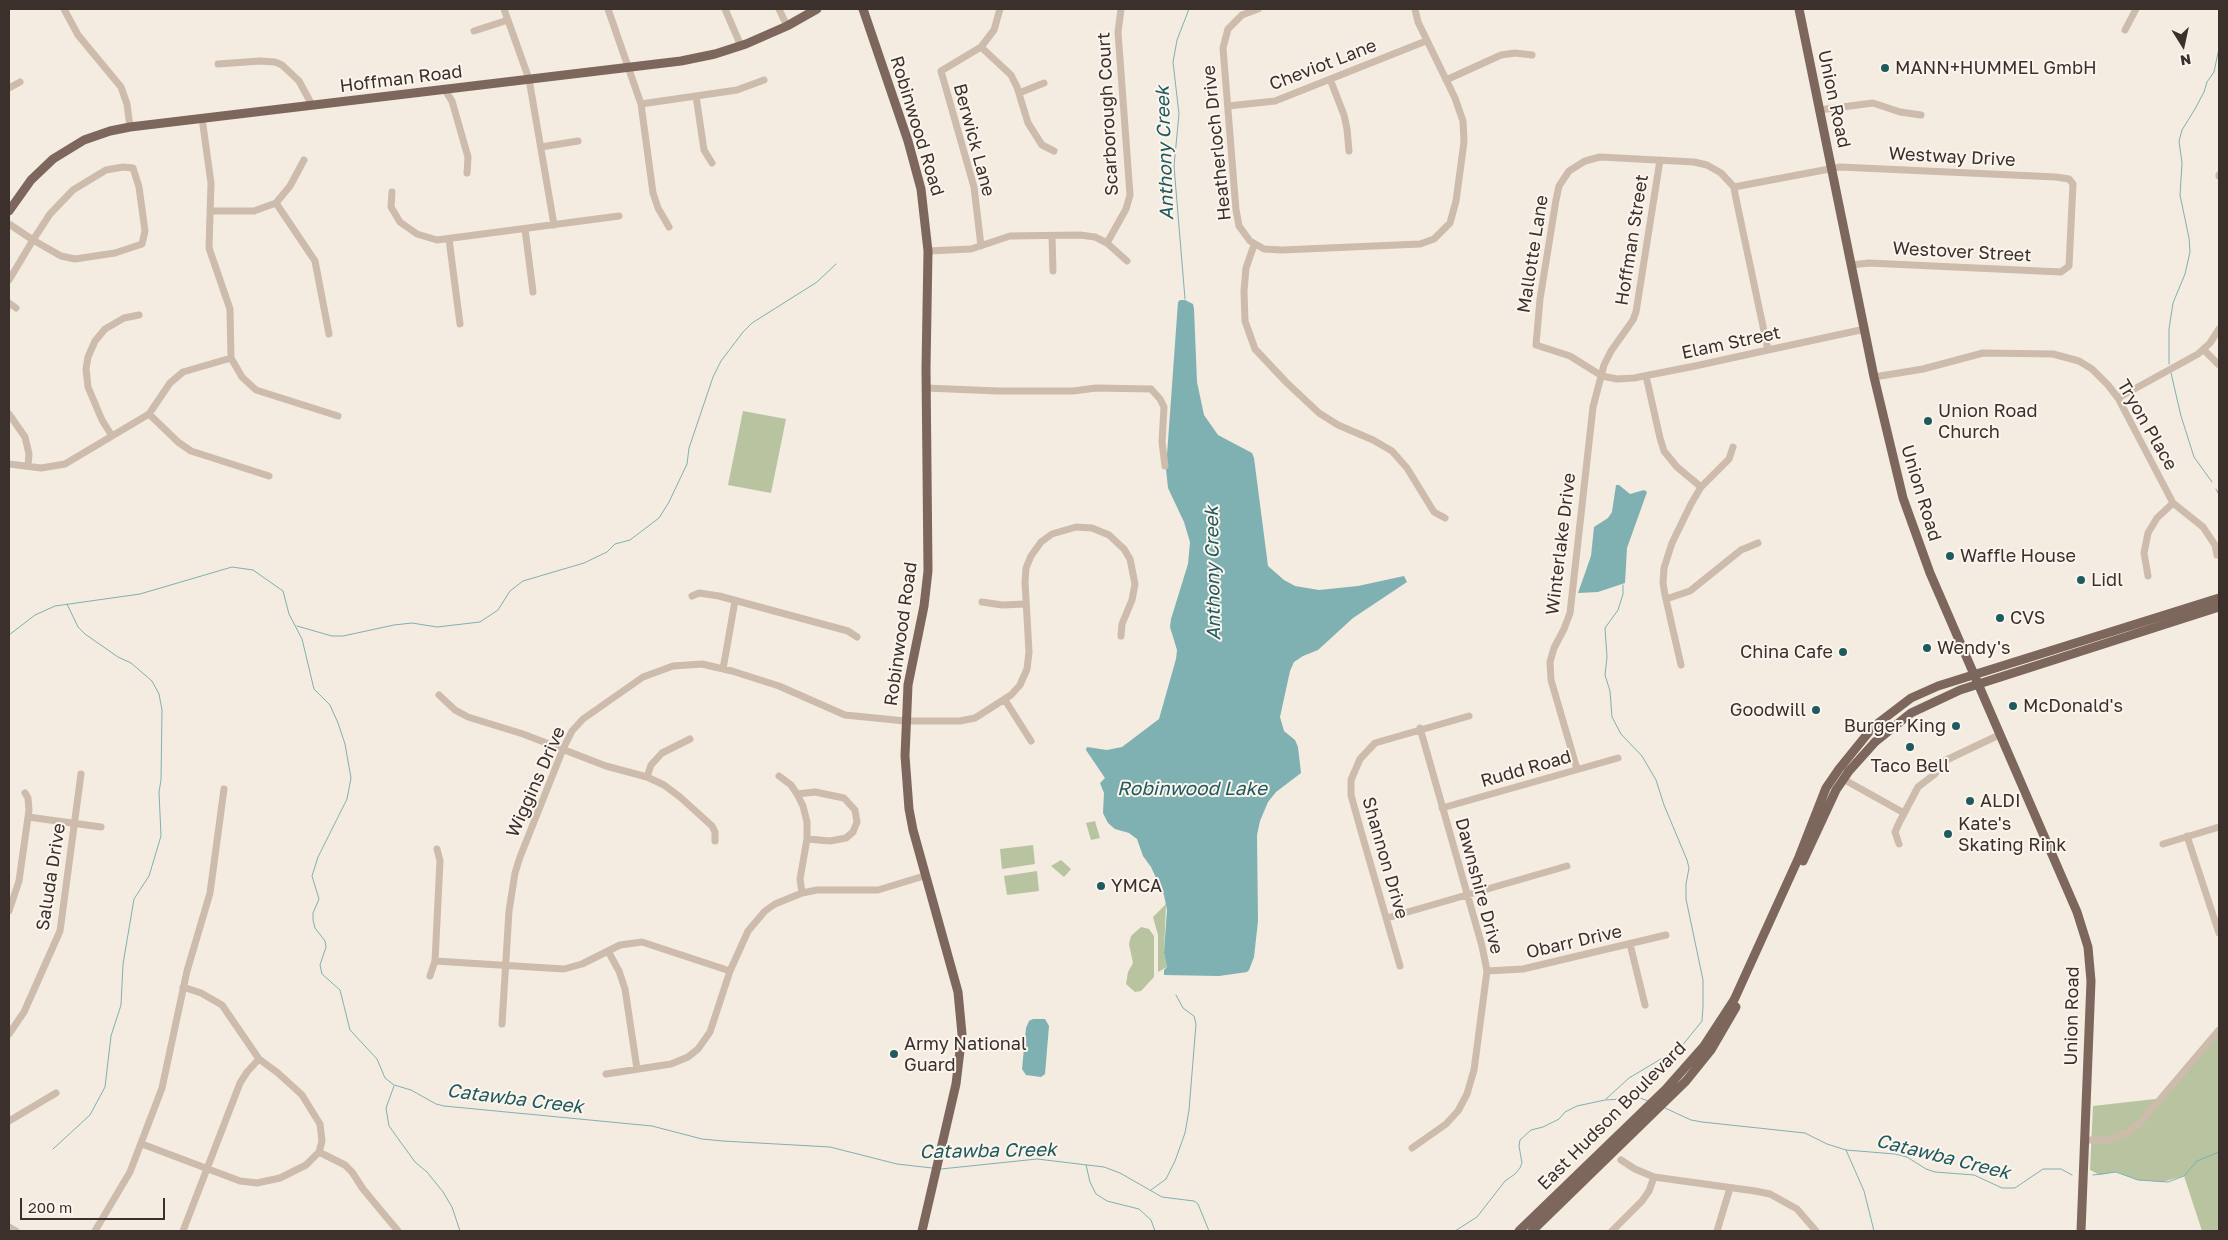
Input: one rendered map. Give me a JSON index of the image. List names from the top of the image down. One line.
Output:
{"streets":{"main road":["Hoffman Road","Union Road","Robinwood Road","East Hudson Boulevard"],"street":["Cheviot Lane","Scarborough Court","Berwick Lane","Heatherloch Drive","Westway Drive","Hoffman Street","Westover Street","Mallotte Lane","Elam Street","Tryon Place","Winterlake Drive","Rudd Road","Wiggins Drive","Shannon Drive","Saluda Drive","Dawnshire Drive","Obarr Drive"]},"crossings":[["Cheviot Lane","Heatherloch Drive"],["Union Road","Westway Drive"],["Union Road","Westover Street"],["Union Road","Elam Street"],["Union Road","Tryon Place"],["Union Road","East Hudson Boulevard"],["Robinwood Road","Wiggins Drive"],["Westway Drive","Westover Street"],["Westway Drive","Mallotte Lane"],["Hoffman Street","Mallotte Lane"],["Hoffman Street","Elam Street"],["Hoffman Street","Winterlake Drive"],["Mallotte Lane","Elam Street"],["Mallotte Lane","Winterlake Drive"],["Elam Street","Winterlake Drive"],["Winterlake Drive","Rudd Road"],["Rudd Road","Dawnshire Drive"],["Shannon Drive","Dawnshire Drive"],["Dawnshire Drive","Obarr Drive"]],"water":["Anthony Creek","Robinwood Lake","Catawba Creek"],"places":["MANN+HUMMEL GmbH","Union Road Church","Waffle House","Lidl","CVS","Wendy's","China Cafe","McDonald's","Goodwill","Burger King","Taco Bell","ALDI","Kate's Skating Rink","YMCA","Army National Guard"],"scale_bar":"200 m","north":"bottom"}
